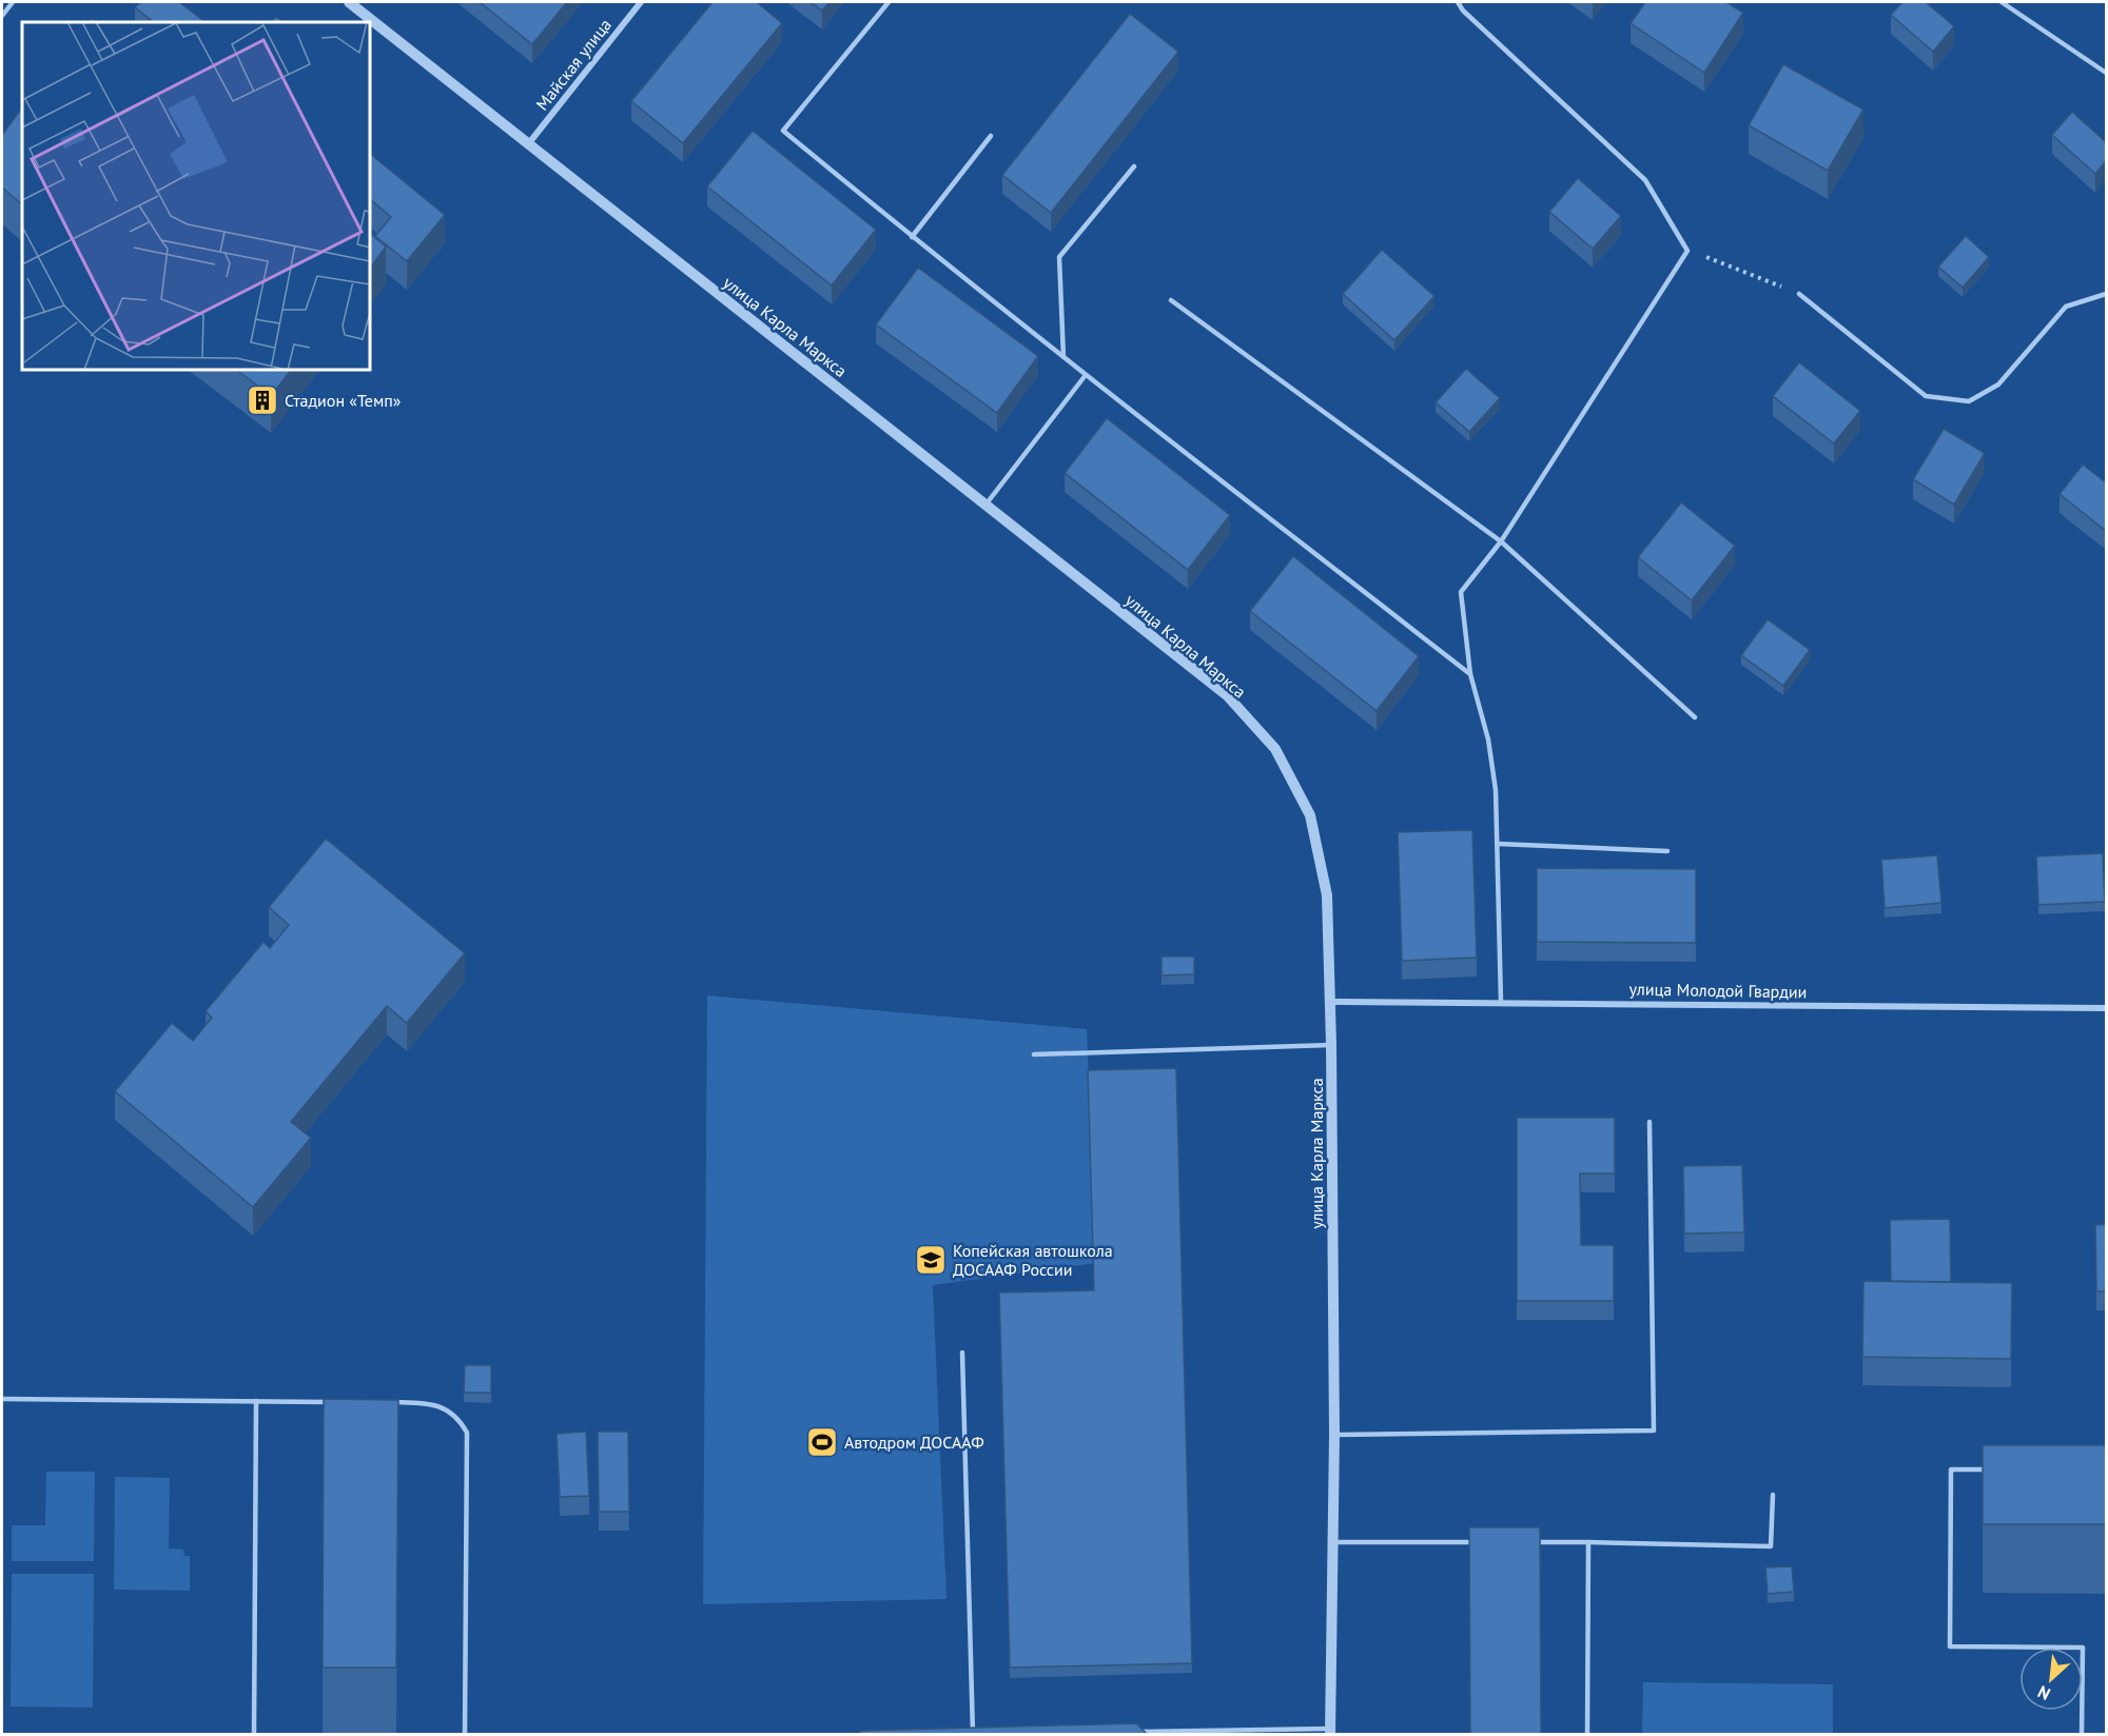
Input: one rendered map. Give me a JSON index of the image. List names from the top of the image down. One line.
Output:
{"streets":{"street":["Майская улица","улица Карла Маркса","улица Молодой Гвардии"]},"crossings":[["Майская улица","улица Карла Маркса"],["улица Карла Маркса","улица Молодой Гвардии"]],"places":{"building":["Стадион «Темп»"],"school or university":["Копейская автошкола ДОСААФ России"],"sports":["Автодром ДОСААФ"]},"north":"bottom left"}
